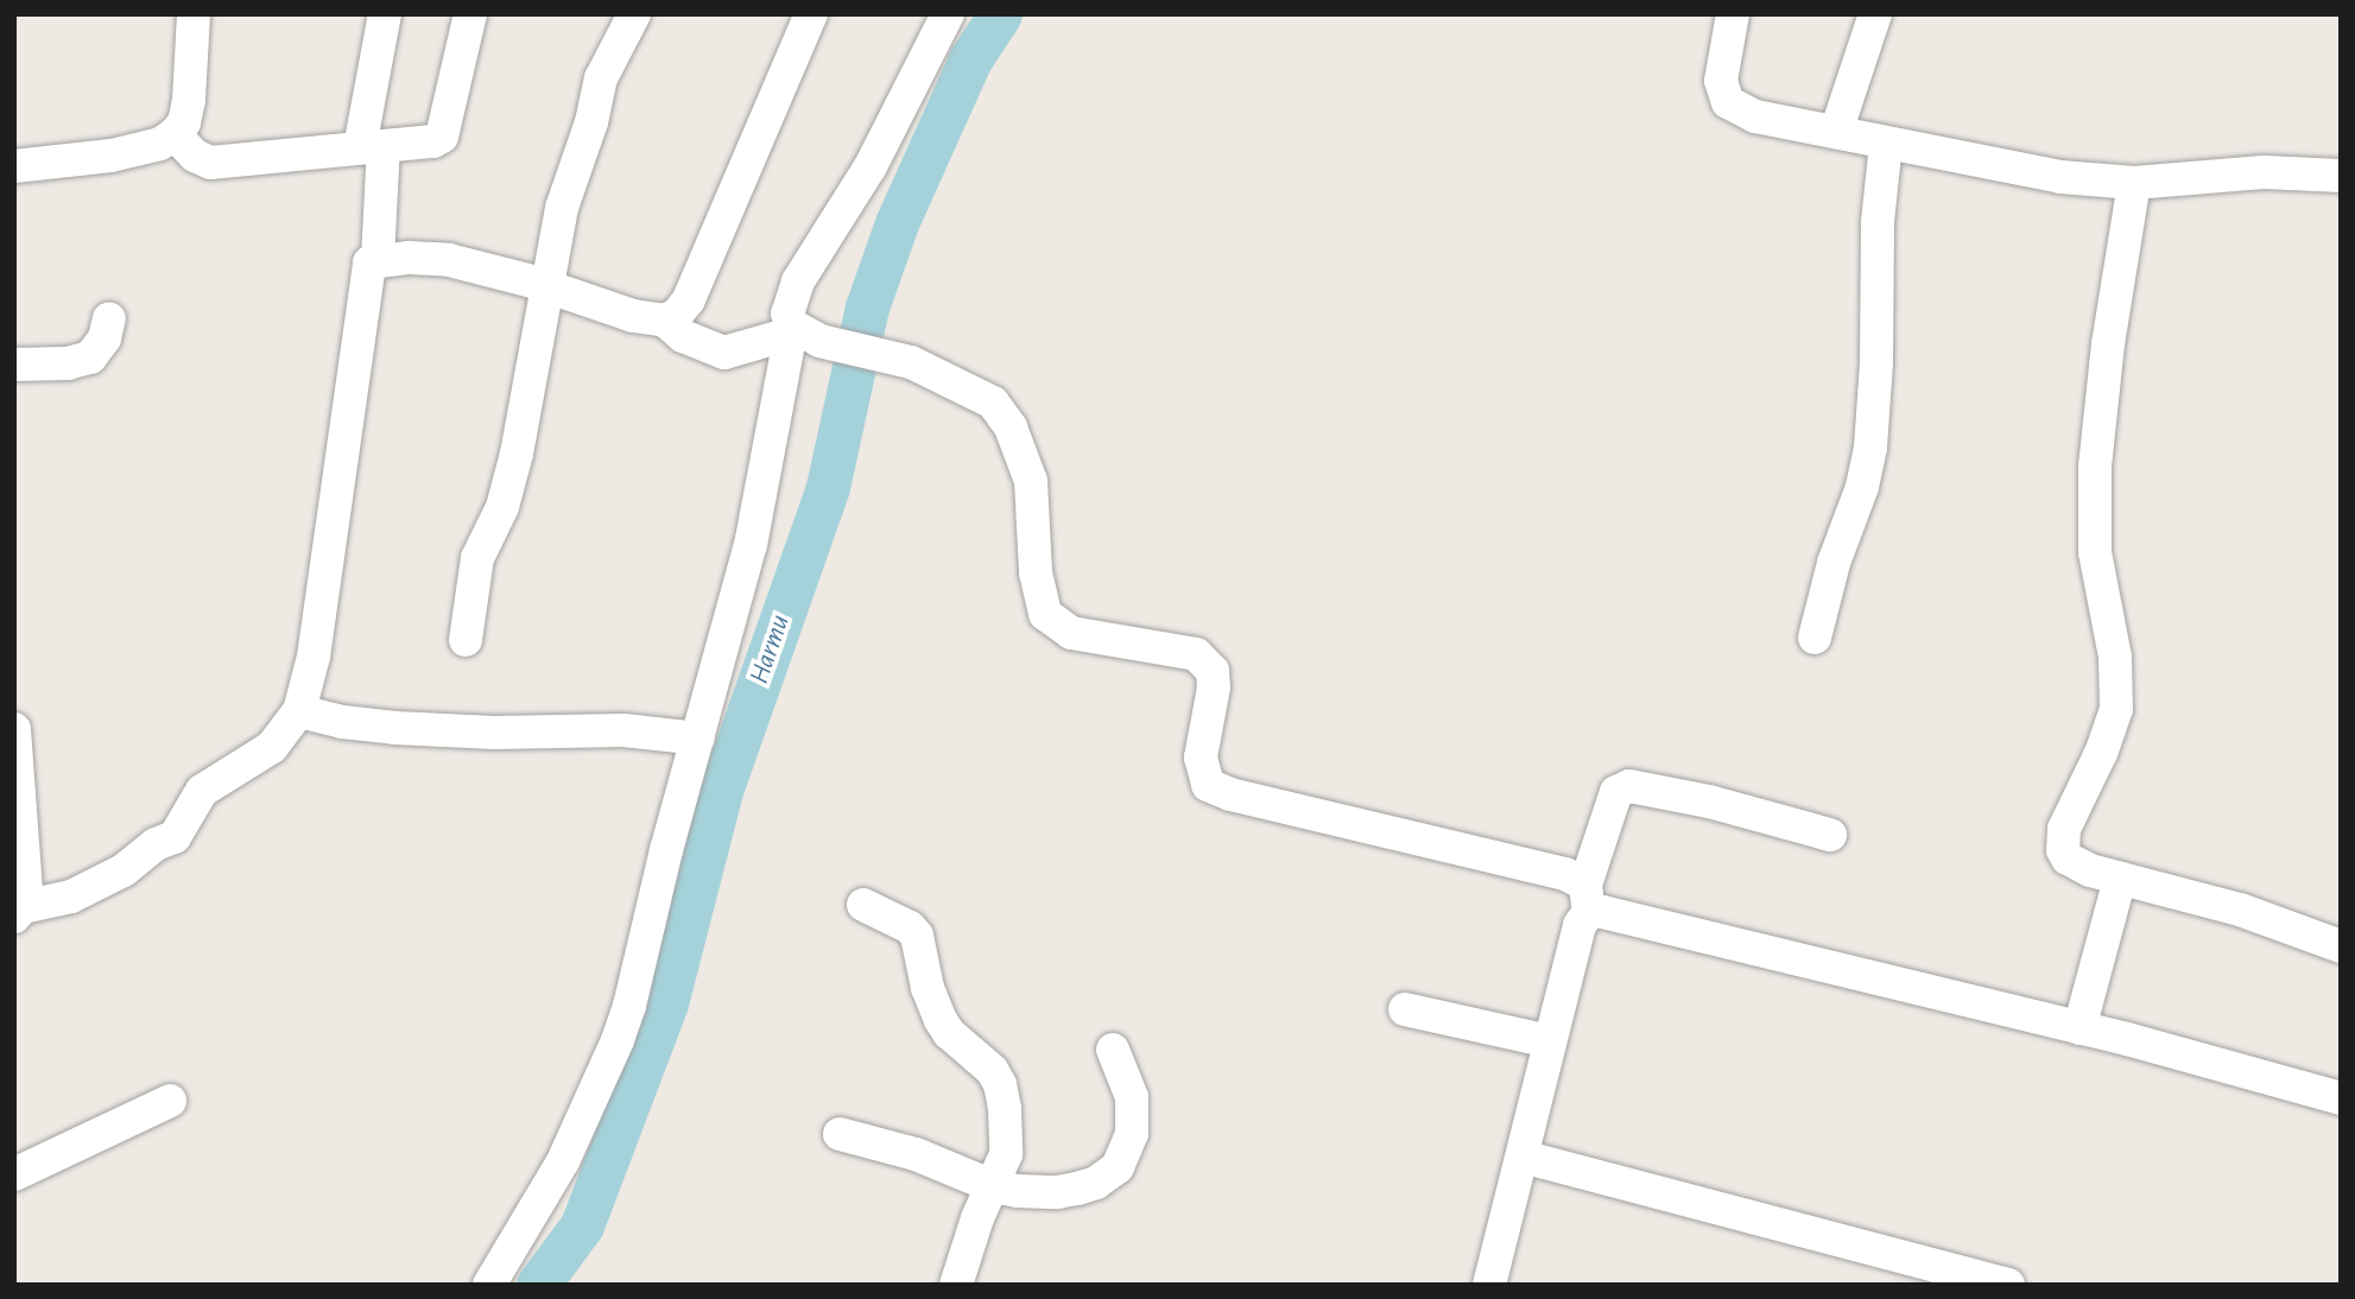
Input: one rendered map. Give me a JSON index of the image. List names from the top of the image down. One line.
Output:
{"water":["Harmu"]}
